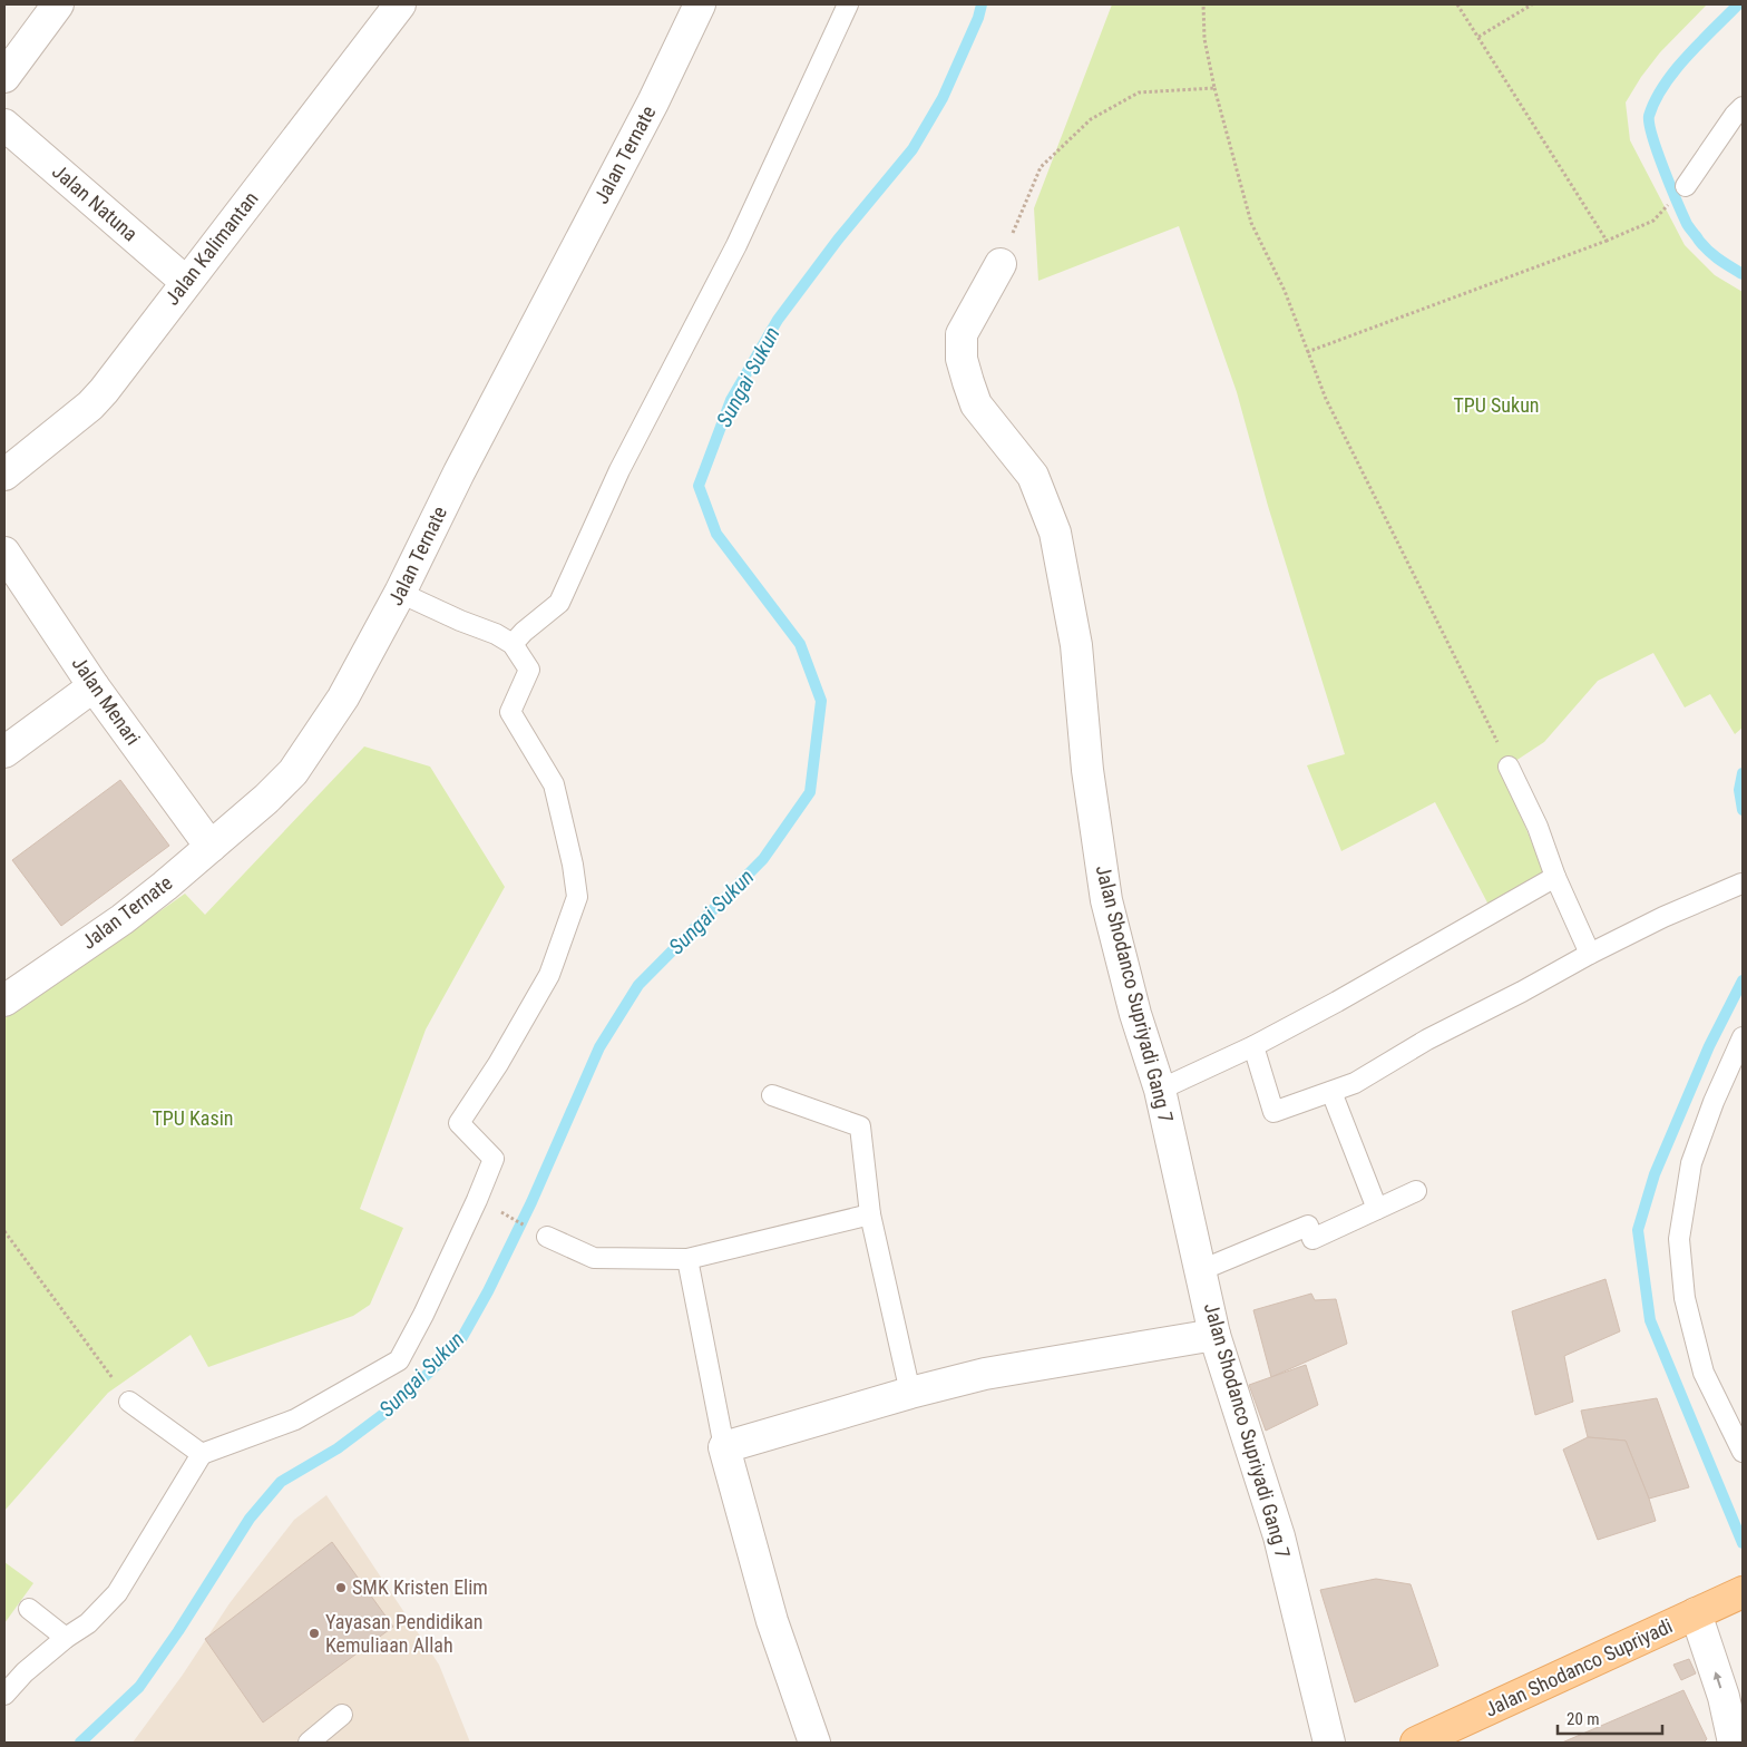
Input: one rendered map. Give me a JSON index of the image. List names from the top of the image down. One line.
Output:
{"streets":{"main road":["Jalan Shodanco Supriyadi"],"street":["Jalan Ternate","Jalan Natuna","Jalan Kalimantan","Jalan Menari","Jalan Shodanco Supriyadi Gang 7"]},"crossings":[["Jalan Ternate","Jalan Menari"],["Jalan Natuna","Jalan Kalimantan"]],"water":["Sungai Sukun"],"parks":["TPU Sukun","TPU Kasin"],"places":["SMK Kristen Elim","Yayasan Pendidikan Kemuliaan Allah"],"scale_bar":"20 m"}
